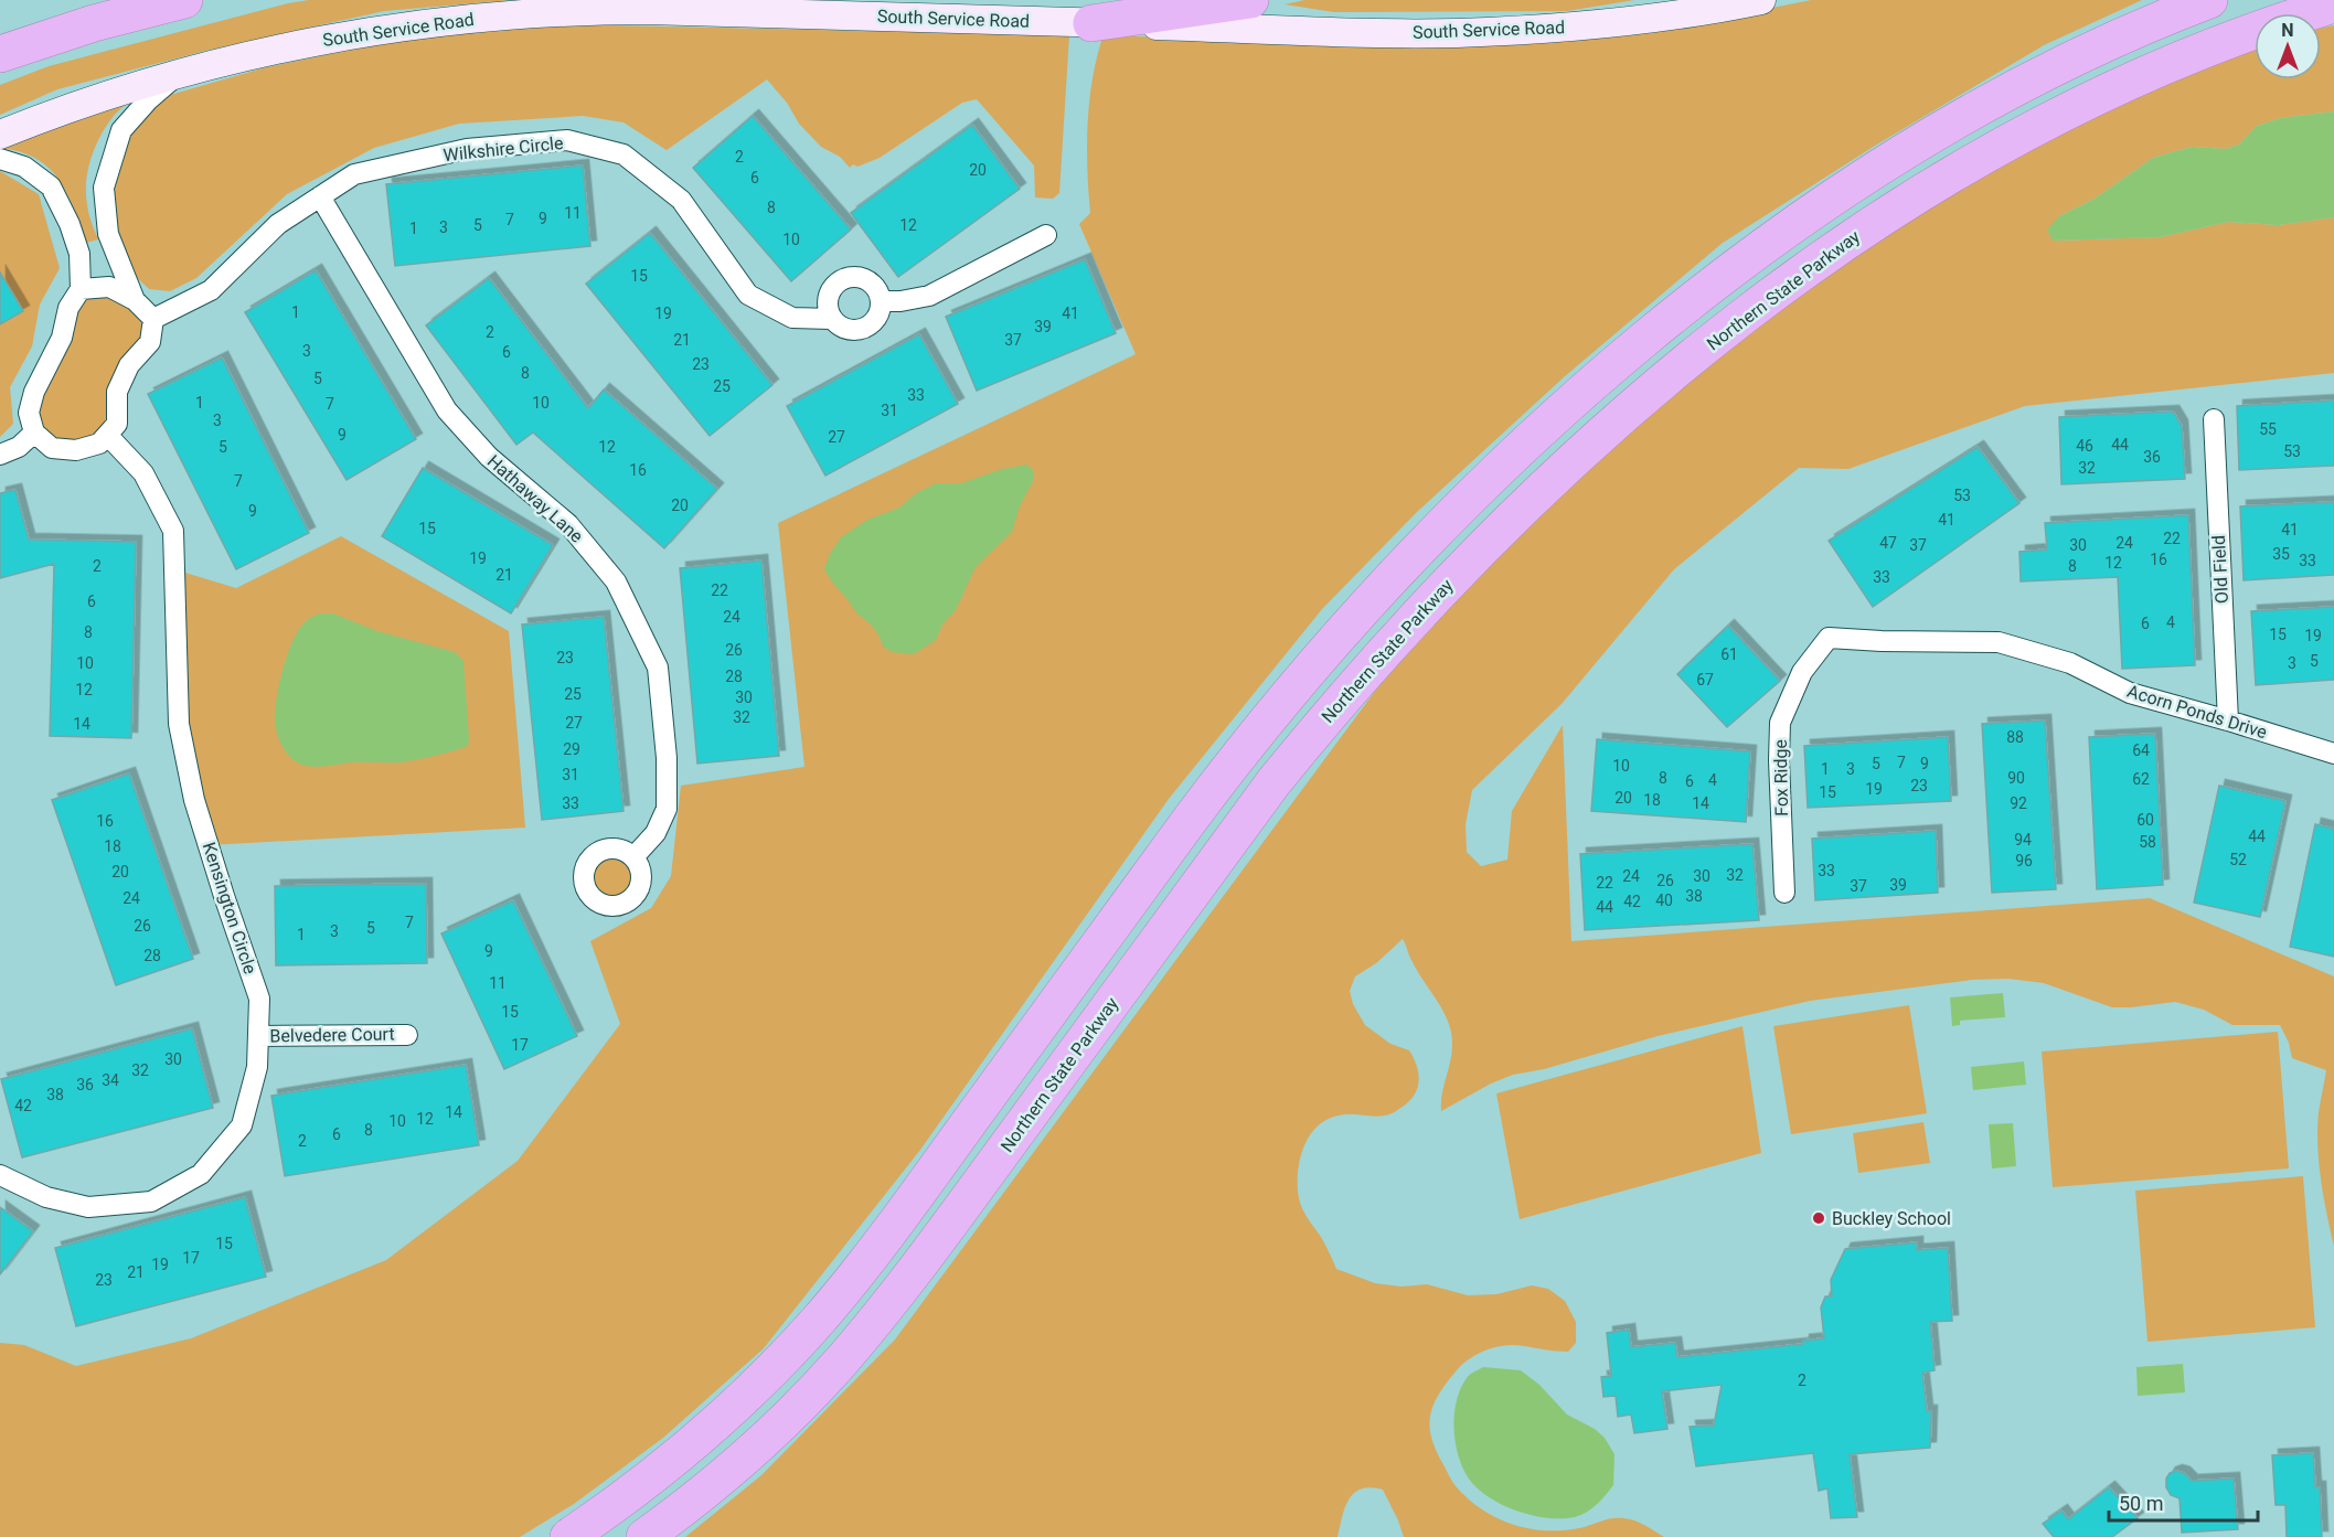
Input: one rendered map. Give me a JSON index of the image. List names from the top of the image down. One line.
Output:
{"streets":{"highway":["Northern State Parkway"],"main road":["South Service Road"],"street":["Wilkshire Circle","Hathaway Lane","Old Field","Acorn Ponds Drive","Fox Ridge","Kensington Circle","Belvedere Court"]},"crossings":[["Wilkshire Circle","Hathaway Lane"],["Old Field","Acorn Ponds Drive"],["Acorn Ponds Drive","Fox Ridge"],["Kensington Circle","Belvedere Court"]],"places":["Buckley School"],"house_numbers":["2","20","6","8","11","9","7","5","12","3","1","10","15","1","19","41","39","2","21","37","3","6","23","8","5","25","33","1","10","7","31","3","55","9","27","44","46","5","12","53","36","32","16","7","53","20","9","41","15","41","22","47","24","37","30","35","19","16","33","12","2","8","21","33","22","6","24","4","6","8","15","19","26","61","23","5","10","3","28","67","12","25","30","32","27","14","88","29","64","7","5","9","10","1","3","31","8","90","62","4","6","23","19","15","20","18","33","14","92","60","16","44","94","58","18","52","96","33","20","32","24","30","26","22","39","37","38","24","40","42","44","7","26","5","3","1","9","28","11","15","17","30","32","34","36","38","42","14","12","10","8","6","2","15","17","19","21","23","2"],"scale_bar":"50 m","north":"top"}
